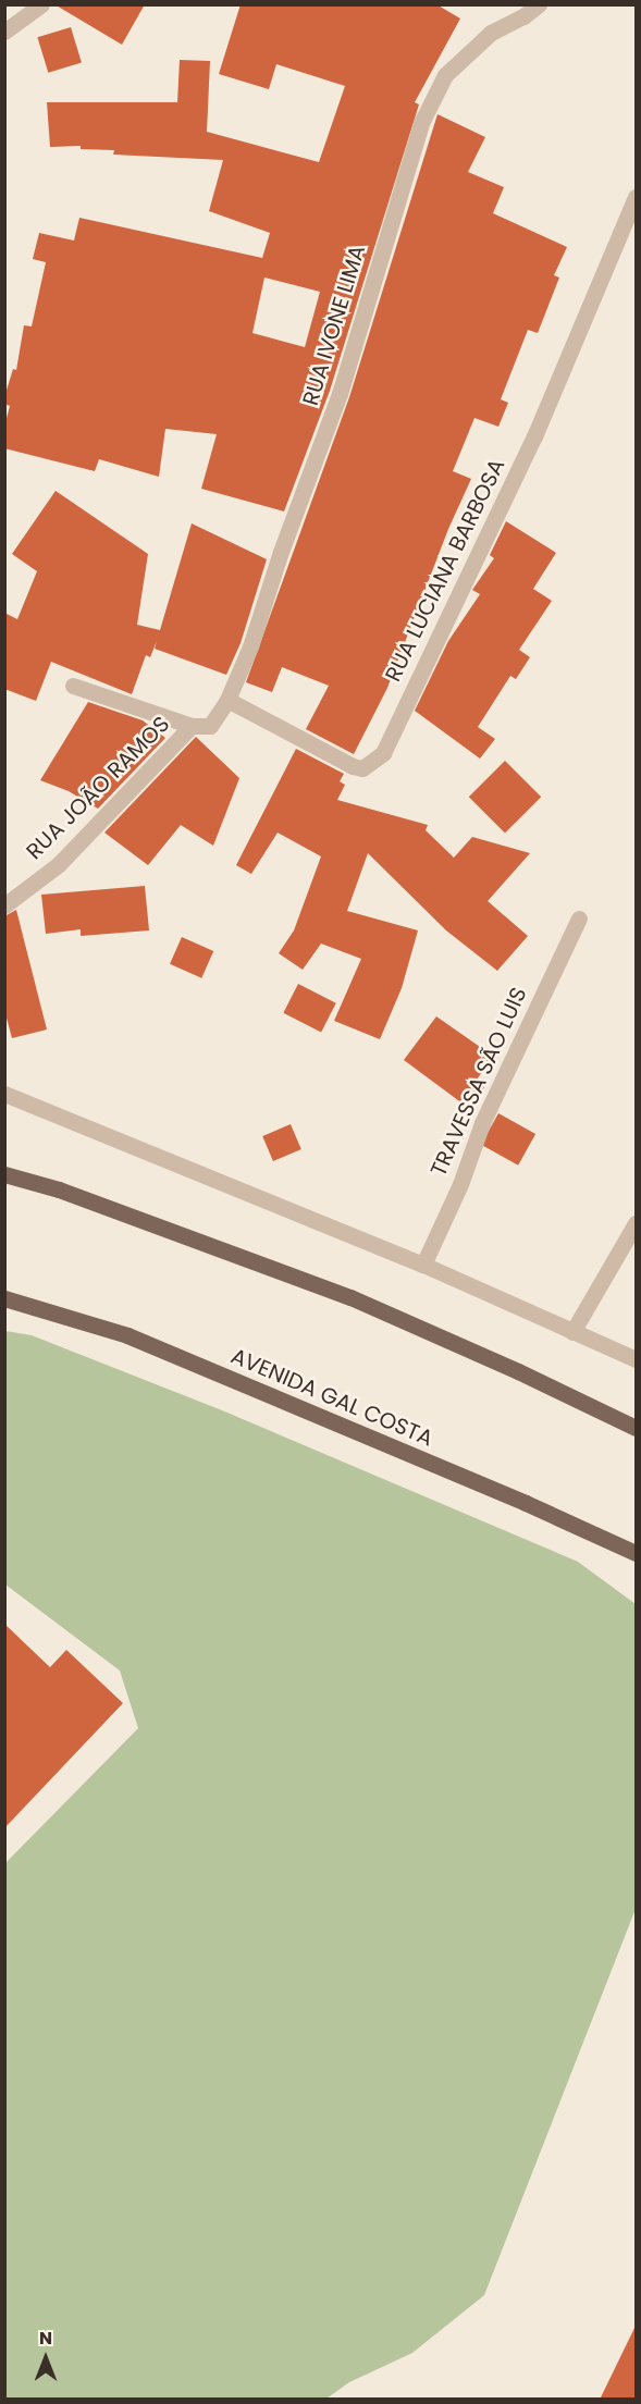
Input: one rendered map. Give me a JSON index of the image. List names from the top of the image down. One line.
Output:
{"streets":{"main road":["AVENIDA GAL COSTA"],"street":["RUA IVONE LIMA","RUA LUCIANA BARBOSA","RUA JOÃO RAMOS","TRAVESSA SÃO LUIS"]},"crossings":[["RUA IVONE LIMA","RUA LUCIANA BARBOSA"]],"north":"top"}
